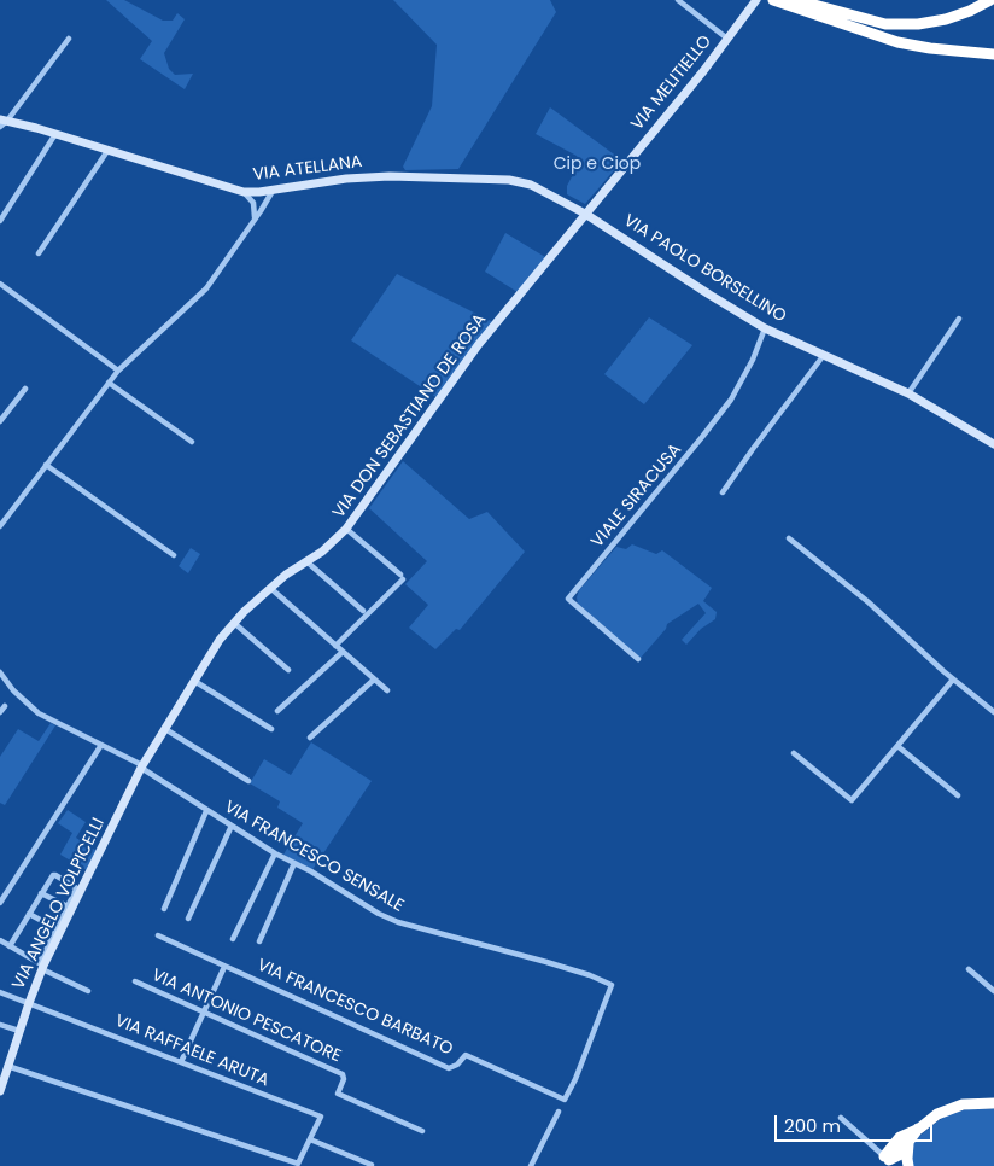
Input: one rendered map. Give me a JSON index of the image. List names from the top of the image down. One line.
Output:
{"streets":{"street":["VIA MELITIELLO","VIA ATELLANA","VIA PAOLO BORSELLINO","VIA DON SEBASTIANO DE ROSA","VIALE SIRACUSA","VIA FRANCESCO SENSALE","VIA ANGELO VOLPICELLI","VIA FRANCESCO BARBATO","VIA ANTONIO PESCATORE","VIA RAFFAELE ARUTA"]},"crossings":[["VIA MELITIELLO","VIA ATELLANA"],["VIA MELITIELLO","VIA PAOLO BORSELLINO"],["VIA MELITIELLO","VIA DON SEBASTIANO DE ROSA"],["VIA ATELLANA","VIA PAOLO BORSELLINO"],["VIA ATELLANA","VIA DON SEBASTIANO DE ROSA"],["VIA PAOLO BORSELLINO","VIA DON SEBASTIANO DE ROSA"],["VIA PAOLO BORSELLINO","VIALE SIRACUSA"],["VIA DON SEBASTIANO DE ROSA","VIA FRANCESCO SENSALE"],["VIA DON SEBASTIANO DE ROSA","VIA ANGELO VOLPICELLI"],["VIA FRANCESCO SENSALE","VIA ANGELO VOLPICELLI"],["VIA FRANCESCO SENSALE","VIA FRANCESCO BARBATO"],["VIA ANGELO VOLPICELLI","VIA RAFFAELE ARUTA"]],"parks":["Cip e Ciop"],"scale_bar":"200 m"}
